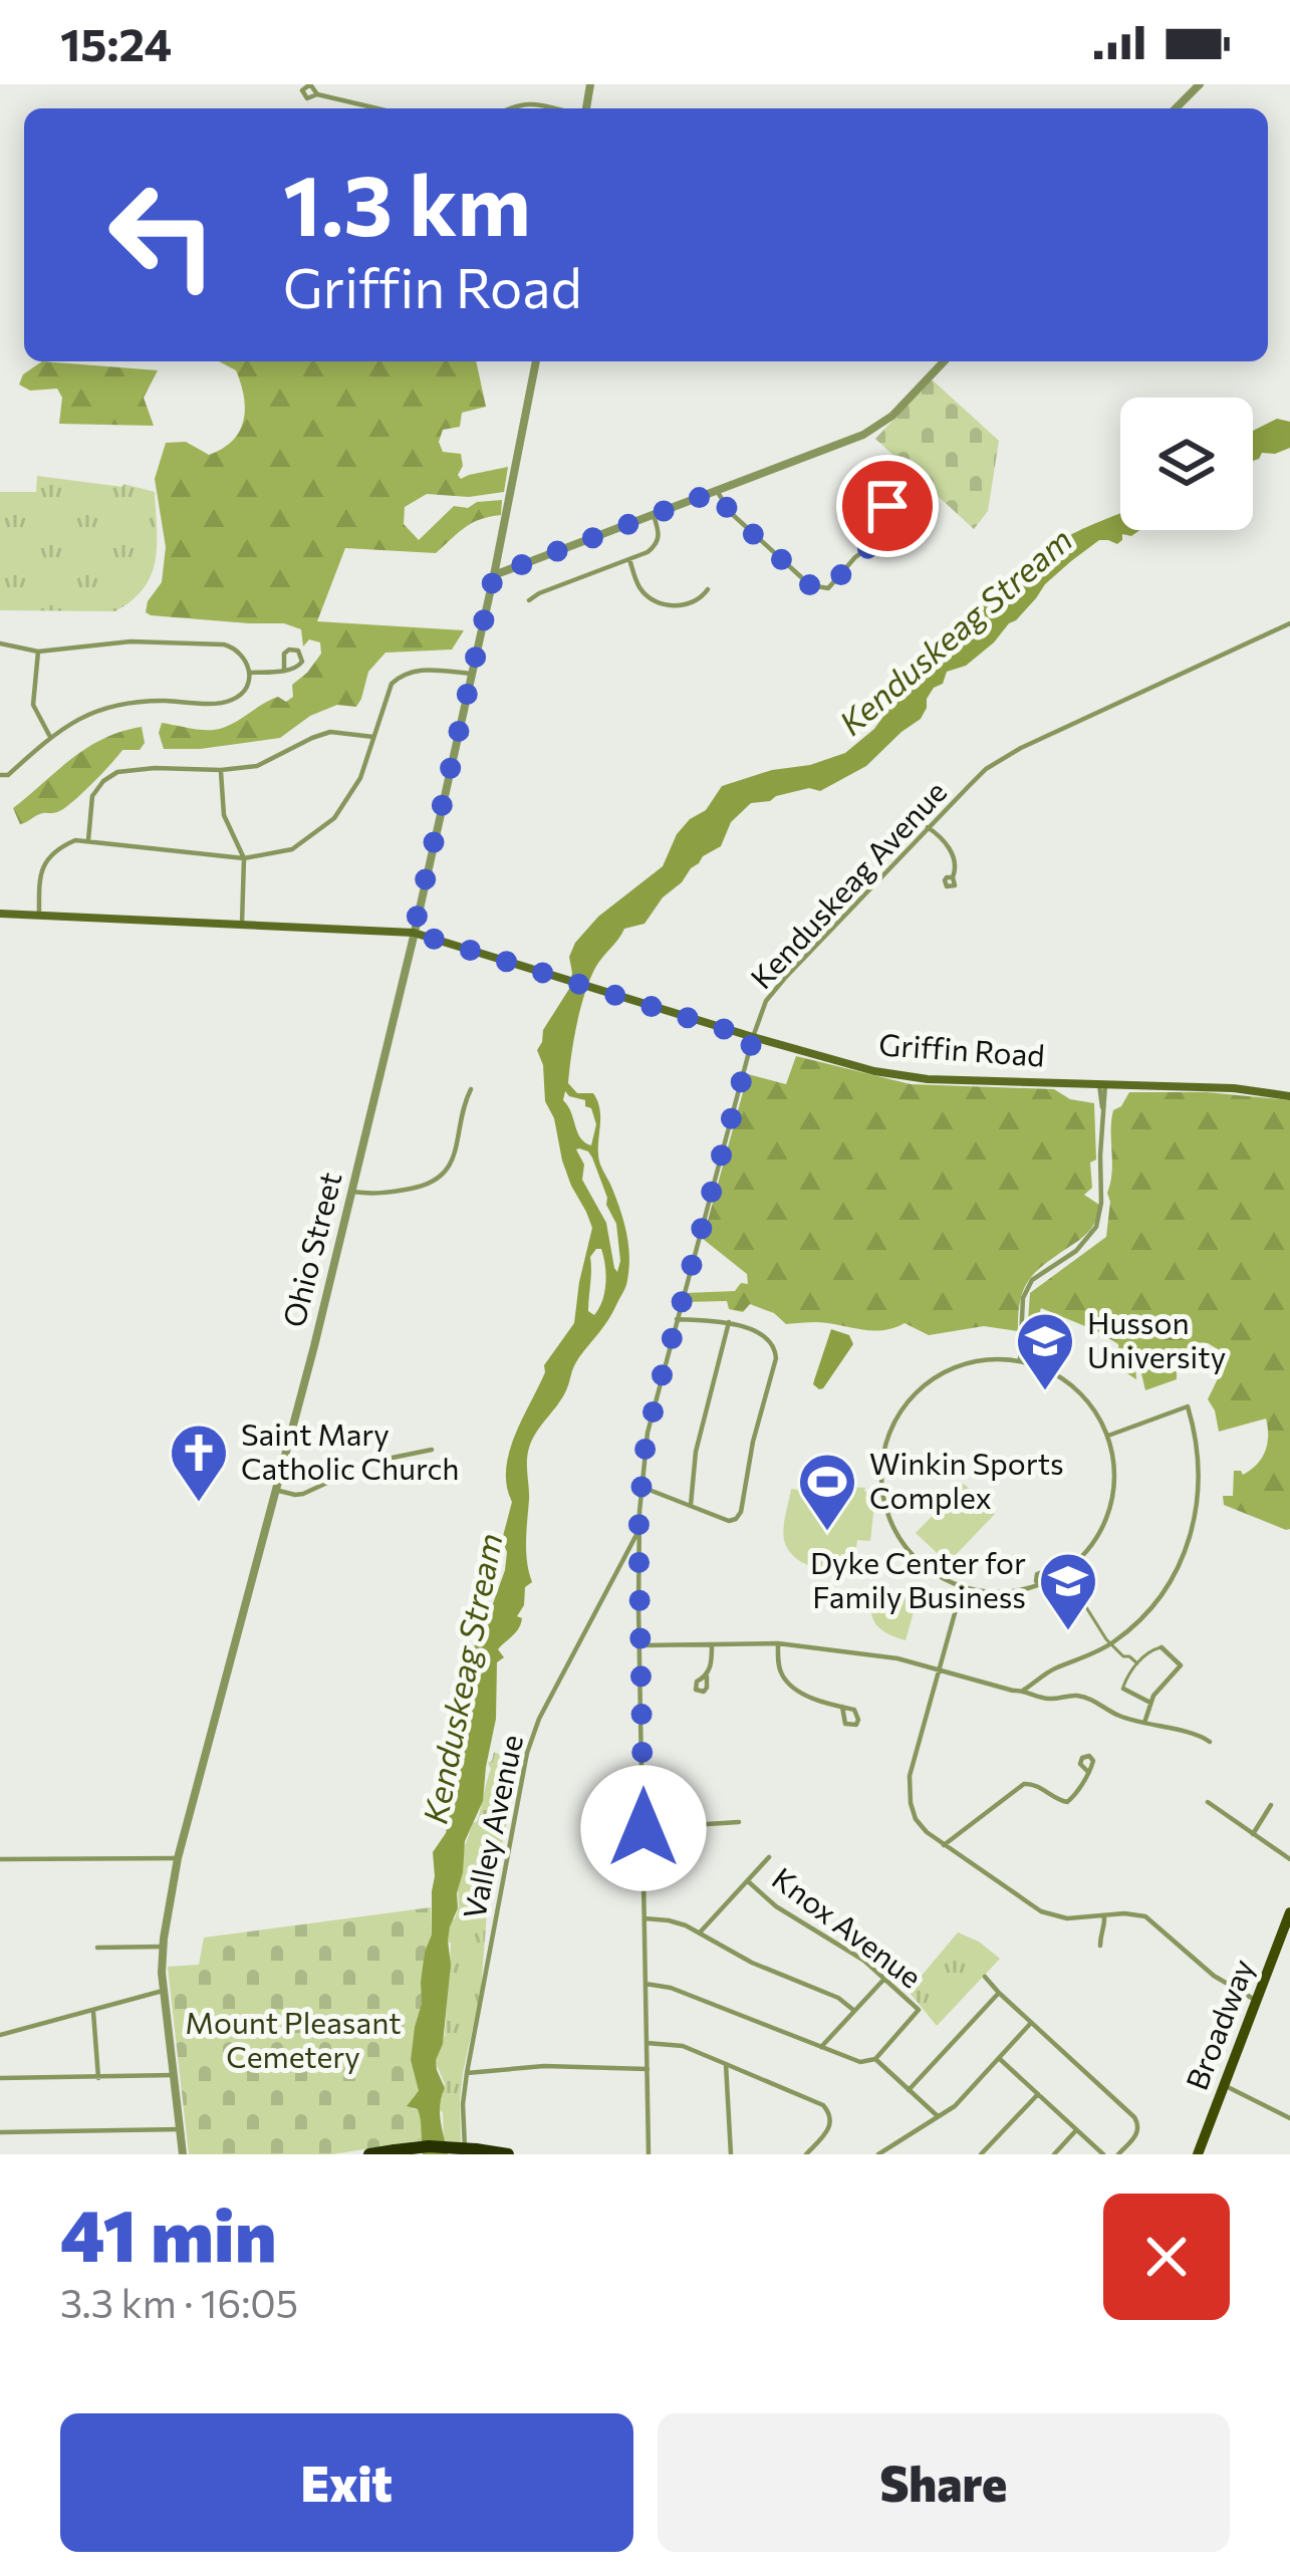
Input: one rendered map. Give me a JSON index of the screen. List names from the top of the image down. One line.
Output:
{"streets":{"main road":["Griffin Road","Broadway"],"street":["Kenduskeag Avenue","Ohio Street","Valley Avenue","Knox Avenue"]},"crossings":[["Kenduskeag Avenue","Griffin Road"],["Kenduskeag Avenue","Valley Avenue"],["Griffin Road","Ohio Street"]],"water":["Kenduskeag Stream"],"parks":["Mount Pleasant Cemetery"],"places":{"school or university":["Husson University","Dyke Center for Family Business"],"church":["Saint Mary Catholic Church"],"sports":["Winkin Sports Complex"]},"page":{"status":"15:24","turn":["1.3 km","Griffin Road"],"heading":["41 min","3.3 km · 16:05"],"buttons":["Exit","Share"]}}
